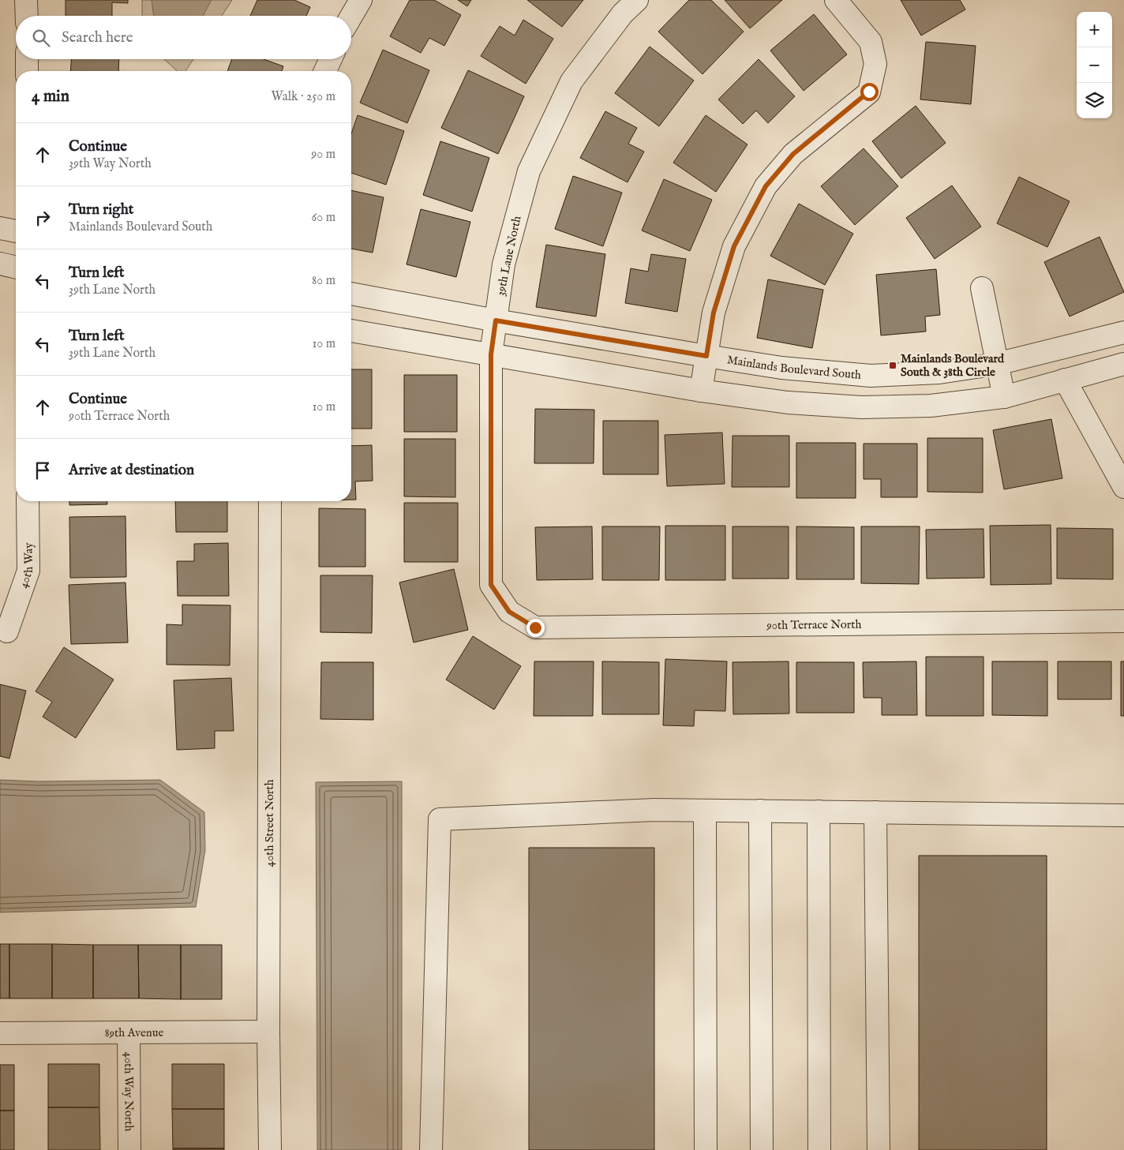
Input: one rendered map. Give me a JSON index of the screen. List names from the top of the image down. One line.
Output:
{"streets":{"street":["39th Lane North","Mainlands Boulevard South","40th Way","90th Terrace North","40th Street North","89th Avenue","40th Way North"]},"crossings":[["39th Lane North","Mainlands Boulevard South"],["39th Lane North","90th Terrace North"],["40th Street North","89th Avenue"],["89th Avenue","40th Way North"]],"places":{"transit":["Mainlands Boulevard South & 38th Circle"]},"page":{"map_buttons":["+","−"],"search":"Search here","heading":["4 min","Walk · 250 m"],"list":[["Continue","39th Way North","90 m"],["Turn right","Mainlands Boulevard South","60 m"],["Turn left","39th Lane North","80 m"],["Turn left","39th Lane North","10 m"],["Continue","90th Terrace North","10 m"],"Arrive at destination"]}}
